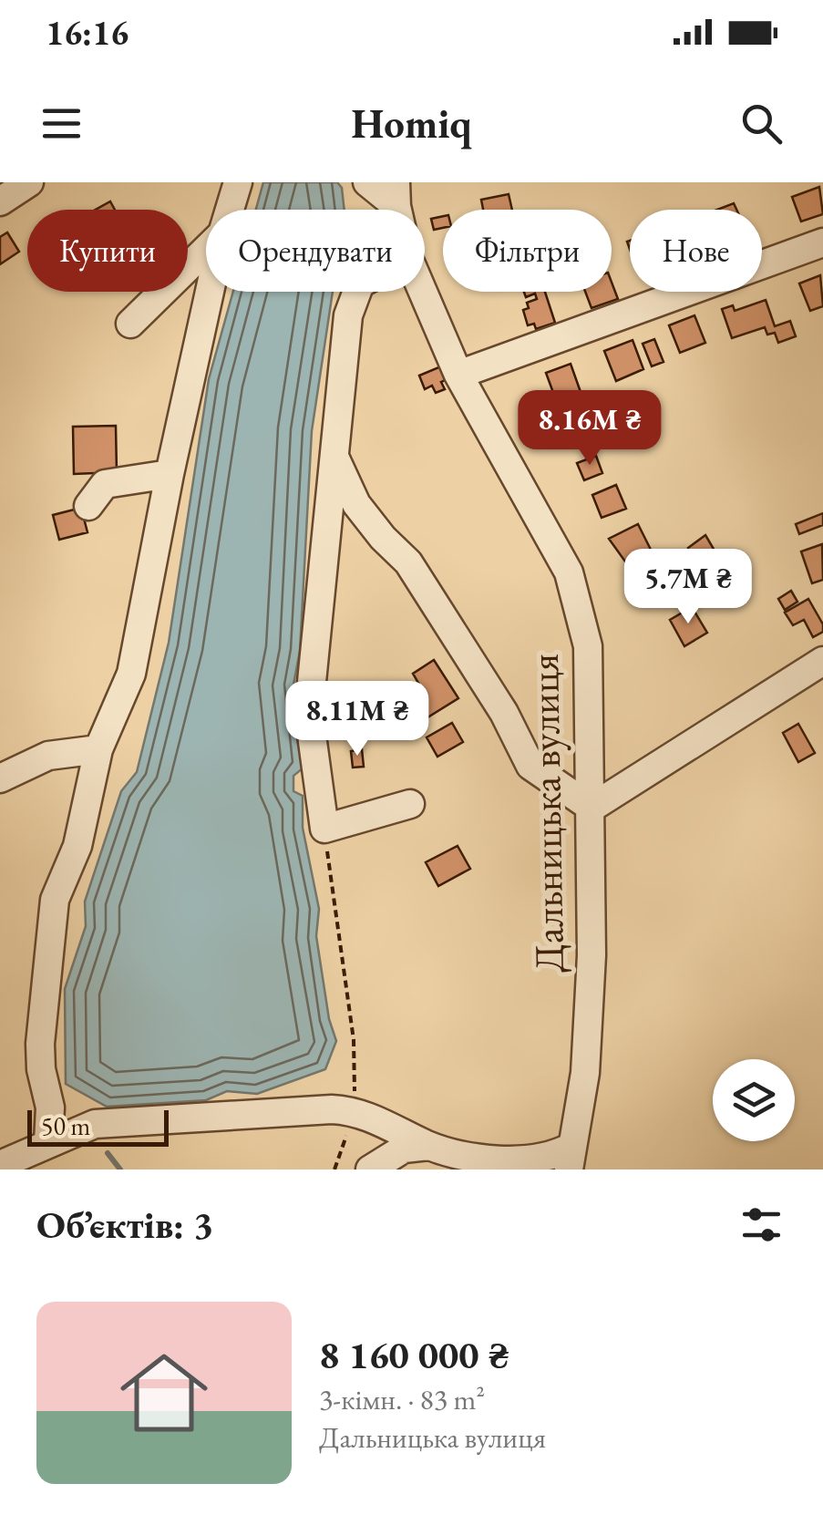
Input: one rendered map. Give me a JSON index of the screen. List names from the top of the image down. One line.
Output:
{"streets":{"street":["Дальницька вулиця"]},"scale_bar":"50 m","page":{"status":"16:16","header":"Homiq","chip":["Купити","Орендувати","Фільтри","Нове"],"price":["8.16M ₴","5.7M ₴","8.11M ₴"],"scale":"50 m","heading":"Об’єктів: 3","list":[{"name":"8 160 000 ₴","note":"3-кімн. · 83 m² · Дальницька вулиця"}]}}
